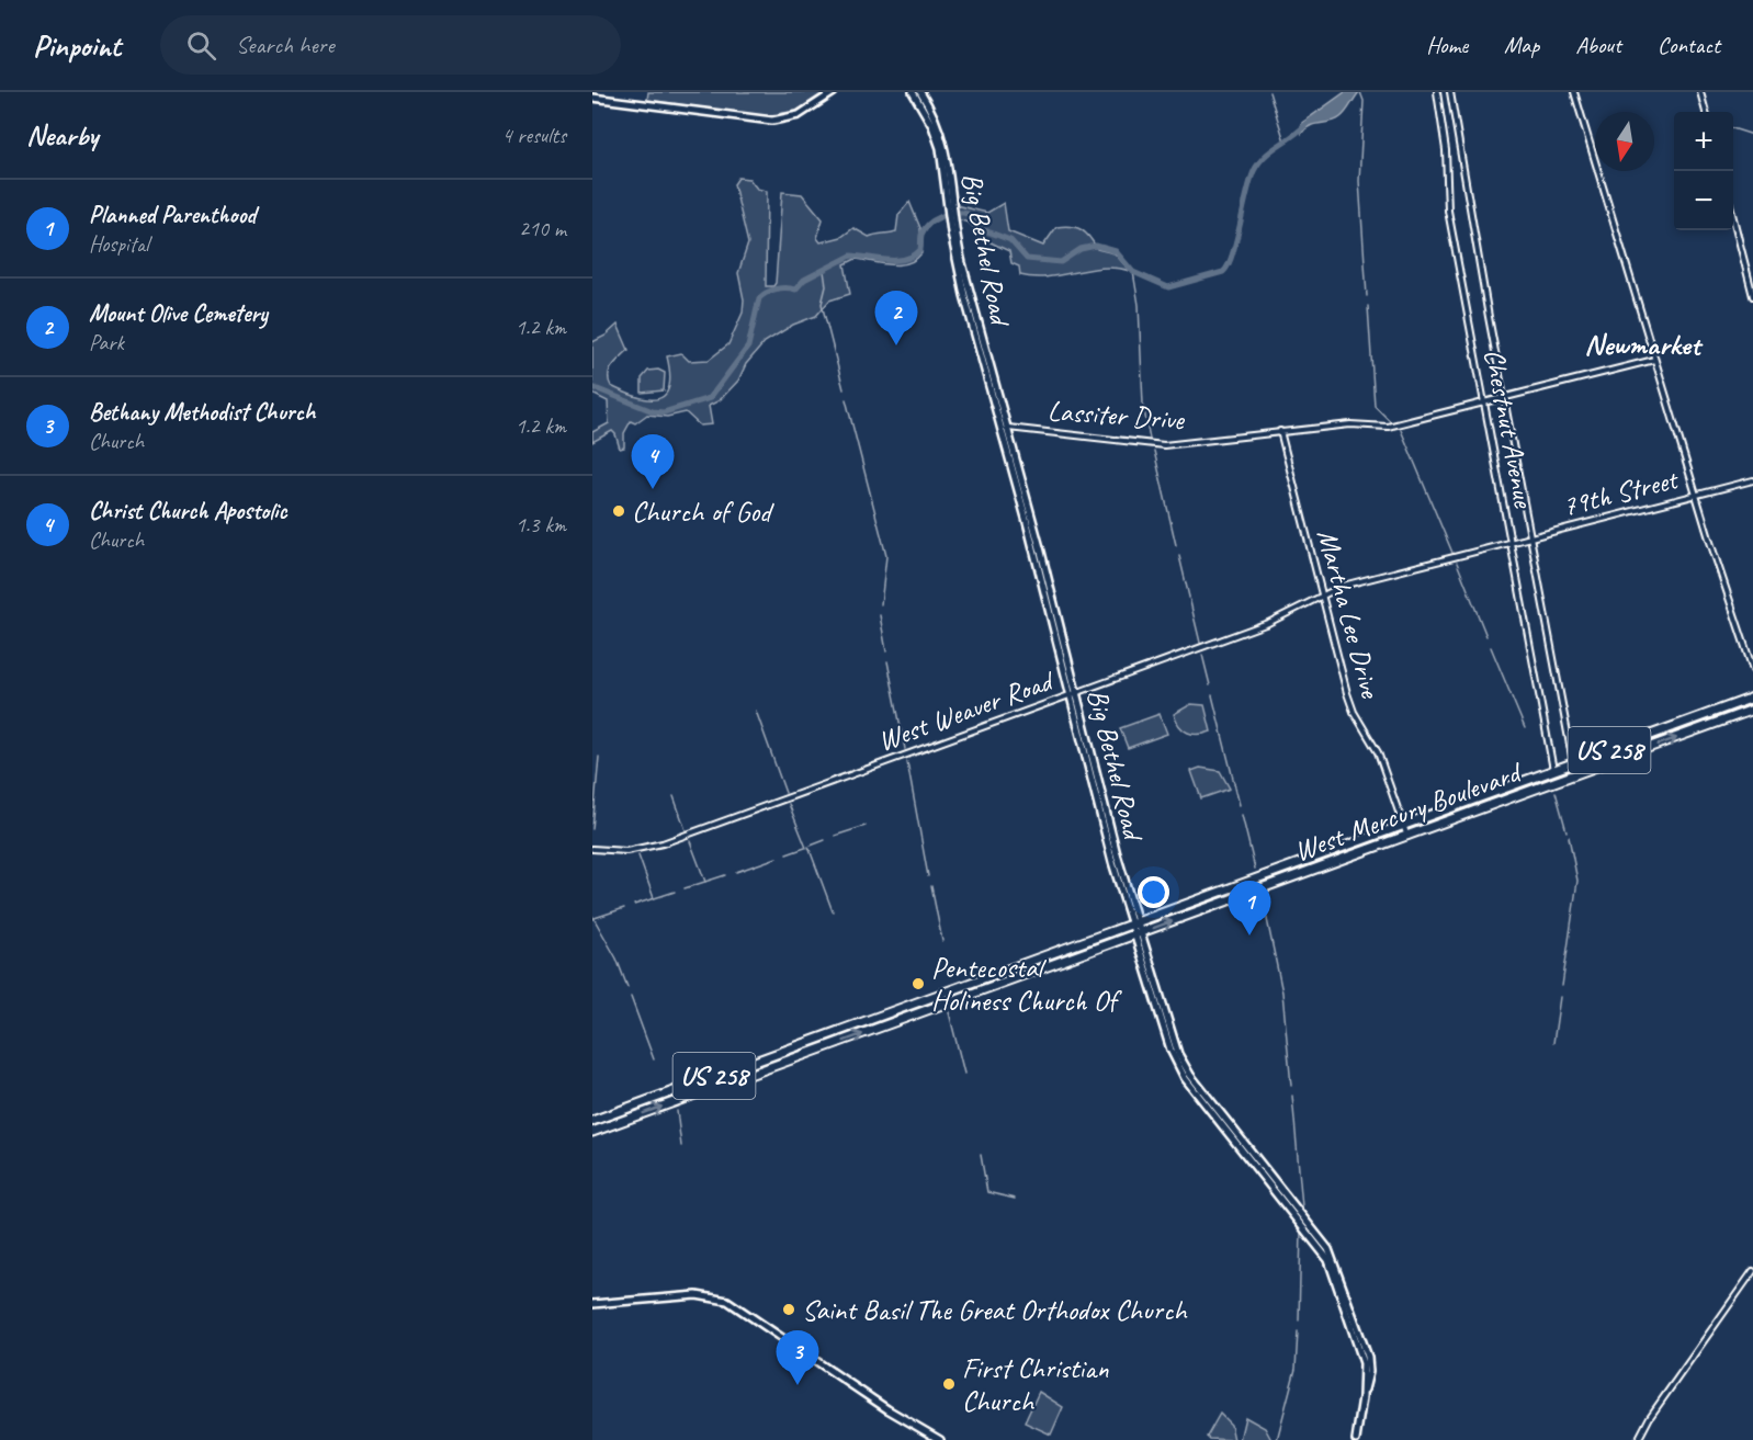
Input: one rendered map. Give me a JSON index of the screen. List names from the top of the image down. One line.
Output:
{"streets":{"highway":["US 258","West Mercury Boulevard"],"main road":["Big Bethel Road"],"street":["Lassiter Drive","Chestnut Avenue","79th Street","Martha Lee Drive","West Weaver Road"]},"crossings":[["Big Bethel Road","Lassiter Drive"],["Big Bethel Road","West Weaver Road"],["Big Bethel Road","West Mercury Boulevard"],["Lassiter Drive","Chestnut Avenue"],["Lassiter Drive","Martha Lee Drive"],["Chestnut Avenue","79th Street"],["Chestnut Avenue","West Mercury Boulevard"],["79th Street","West Weaver Road"],["Martha Lee Drive","West Weaver Road"],["Martha Lee Drive","West Mercury Boulevard"]],"districts":["Newmarket"],"places":["Church of God","Pentecostal Holiness Church Of","Saint Basil The Great Orthodox Church","First Christian Church"],"north":"bottom","page":{"header":"Pinpoint","search":"Search here","nav":["Home","Map","About","Contact"],"heading":["Nearby","4 results"],"map_buttons":["+","−"],"list":[{"mark":"1","name":"Planned Parenthood","note":"Hospital","value":"210 m"},{"mark":"2","name":"Mount Olive Cemetery","note":"Park","value":"1.2 km"},{"mark":"3","name":"Bethany Methodist Church","note":"Church","value":"1.2 km"},{"mark":"4","name":"Christ Church Apostolic","note":"Church","value":"1.3 km"}],"pins":["2","4","1","3"]}}
